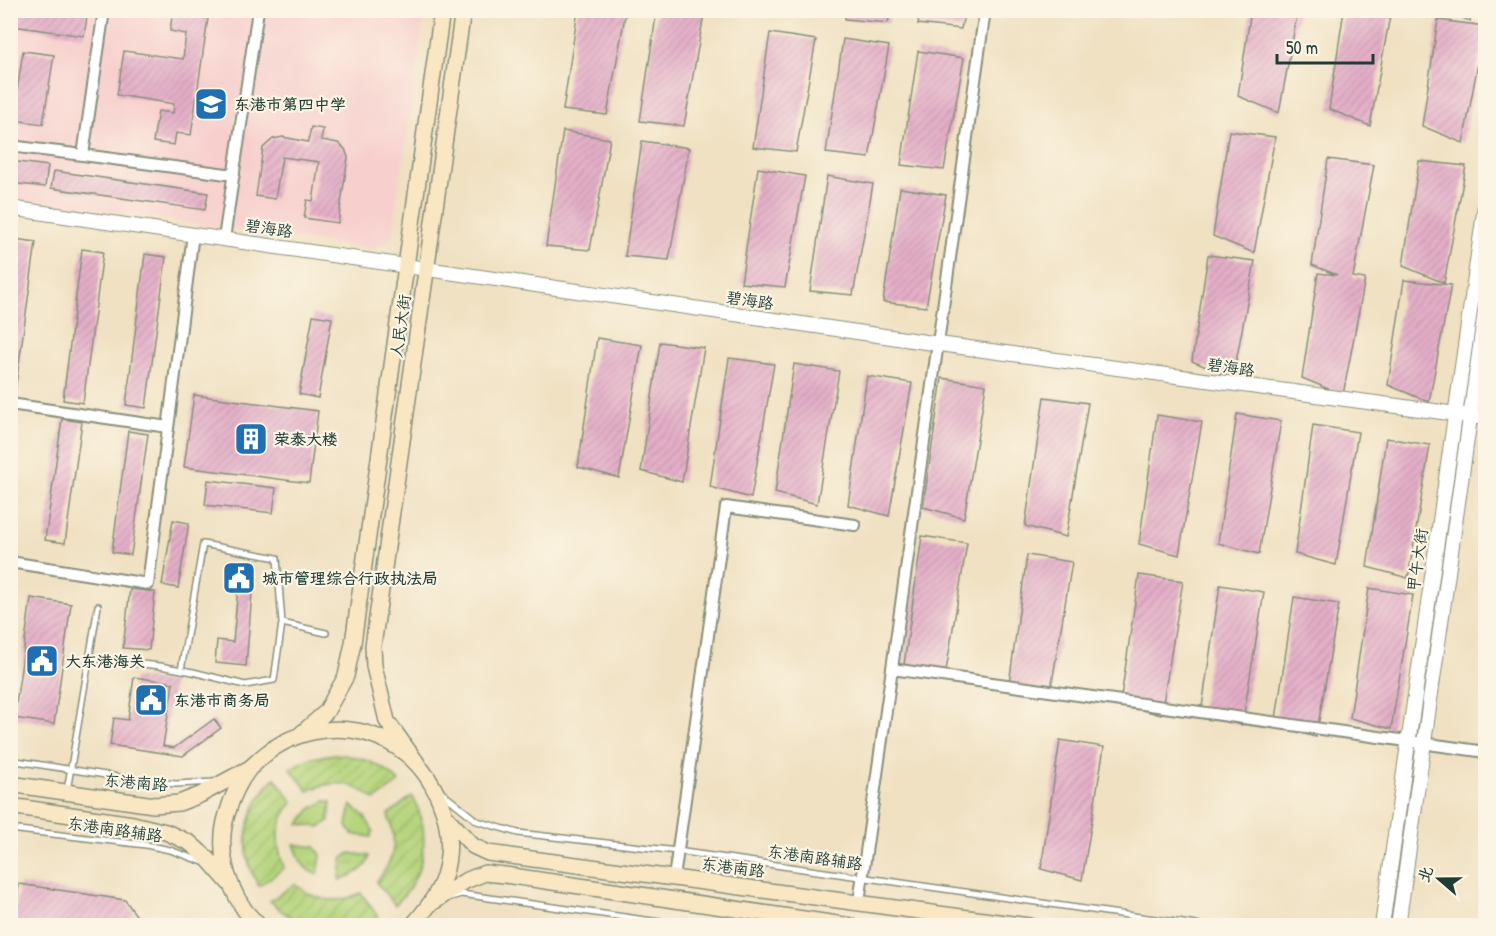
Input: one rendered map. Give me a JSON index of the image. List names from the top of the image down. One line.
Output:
{"streets":{"main road":["人民大街","东港南路"],"street":["碧海路","甲午大街"],"lane":["东港南路辅路"]},"crossings":[["碧海路","人民大街"],["碧海路","甲午大街"],["人民大街","东港南路"],["人民大街","东港南路辅路"]],"places":{"school or university":["东港市第四中学"],"building":["荣泰大楼"],"public building":["城市管理综合行政执法局","大东港海关","东港市商务局"]},"scale_bar":"50 m","north":"left"}
